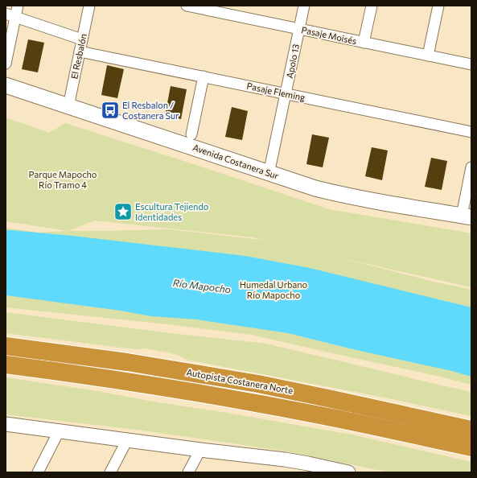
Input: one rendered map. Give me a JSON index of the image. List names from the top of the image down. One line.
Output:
{"streets":{"highway":["Autopista Costanera Norte"],"main road":["Avenida Costanera Sur"],"street":["Pasaje Moisés","El Resbalón","Apolo 13","Pasaje Fleming"]},"crossings":[["Pasaje Moisés","Apolo 13"],["El Resbalón","Pasaje Fleming"],["El Resbalón","Avenida Costanera Sur"],["Apolo 13","Pasaje Fleming"],["Apolo 13","Avenida Costanera Sur"]],"water":["Río Mapocho"],"parks":["Parque Mapocho Río Tramo 4","Humedal Urbano Río Mapocho"],"places":{"bus stop":["El Resbalon / Costanera Sur"],"place":["Escultura Tejiendo Identidades"]}}
